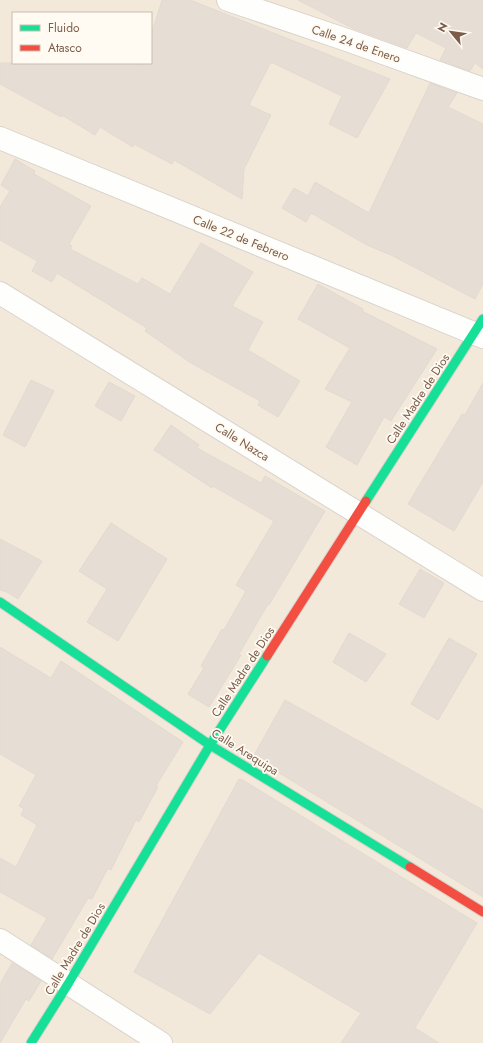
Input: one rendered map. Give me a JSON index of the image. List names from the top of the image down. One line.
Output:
{"streets":{"street":["Calle 24 de Enero","Calle 22 de Febrero","Calle Madre de Dios","Calle Nazca","Calle Arequipa"]},"crossings":[["Calle 22 de Febrero","Calle Madre de Dios"],["Calle Madre de Dios","Calle Nazca"],["Calle Madre de Dios","Calle Arequipa"]],"legend":["Fluido","Atasco"],"north":"top left"}
